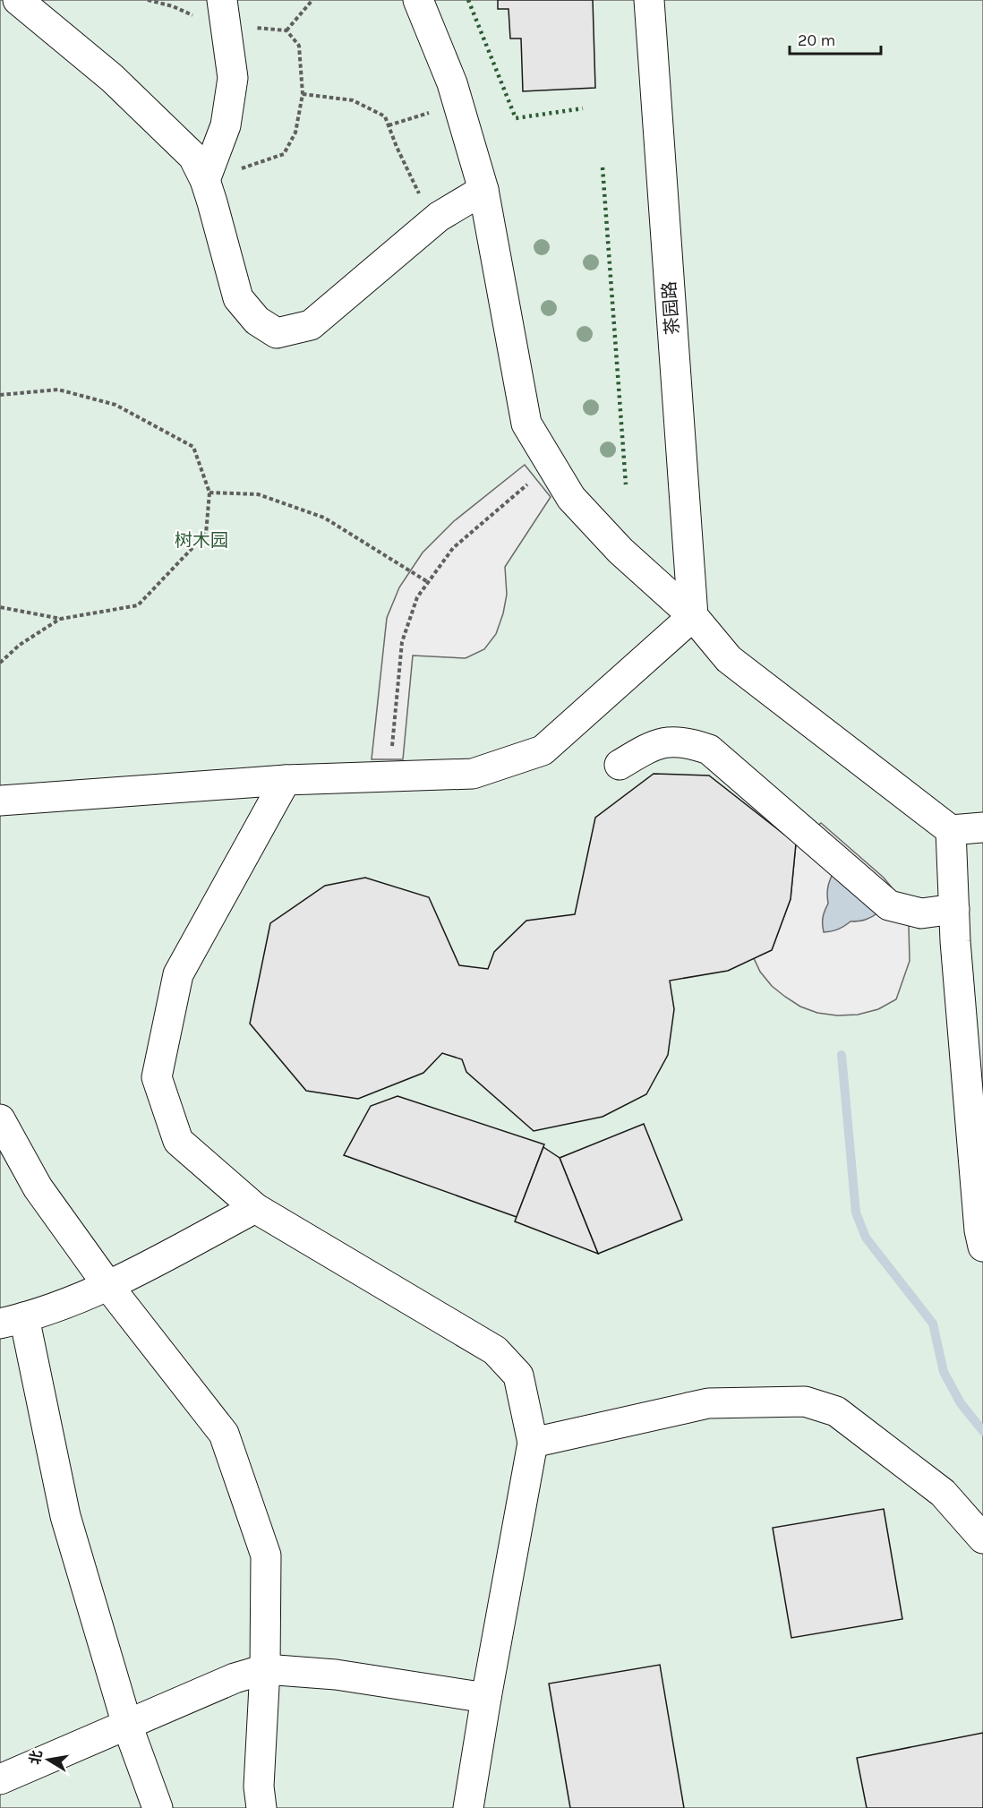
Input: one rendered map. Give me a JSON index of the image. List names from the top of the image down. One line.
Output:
{"streets":{"lane":["茶园路"]},"parks":["树木园"],"scale_bar":"20 m","north":"left"}
